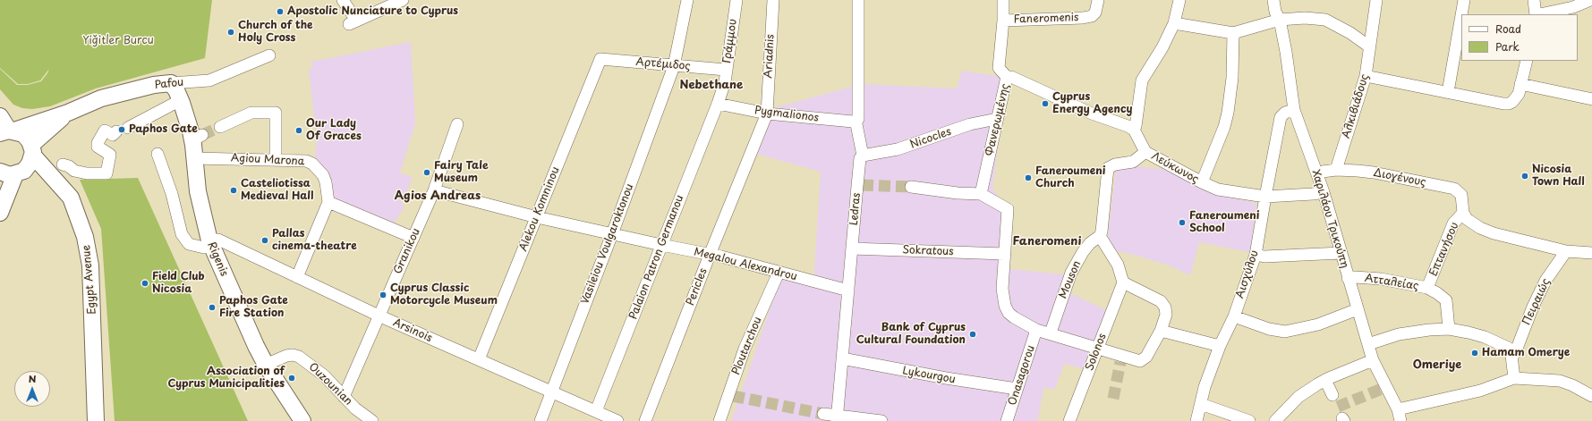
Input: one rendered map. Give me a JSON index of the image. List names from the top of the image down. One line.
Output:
{"streets":{"street":["Faneromenis","Γράμμου","Ariadnis","Αρτέμιδος","Pafou","Αλκιβιάδους","Pygmalionos","Φανερωμένης","Nicocles","Agiou Marona","Λεύκωνος","Διογένους","Alekou Komninou","Ledras","Χαριλάου Τρικούπη","Vasileiou Voulgaroktonou","Επτανήσου","Granikou","Sokratous","Palaion Patron Germanou","Rigenis","Megalou Alexandrou","Αισχύλου","Egypt Avenue","Mouson","Ατταλείας","Pericles","Πειραιώς","Arsinois","Ploutarchou","Solonos","Lykourgou","Onasagorou","Ouzounian"]},"crossings":[["Faneromenis","Φανερωμένης"],["Γράμμου","Αρτέμιδος"],["Γράμμου","Pygmalionos"],["Γράμμου","Palaion Patron Germanou"],["Ariadnis","Pygmalionos"],["Ariadnis","Pericles"],["Αρτέμιδος","Alekou Komninou"],["Αρτέμιδος","Vasileiou Voulgaroktonou"],["Pafou","Rigenis"],["Pafou","Egypt Avenue"],["Αλκιβιάδους","Διογένους"],["Pygmalionos","Ledras"],["Pygmalionos","Palaion Patron Germanou"],["Pygmalionos","Pericles"],["Φανερωμένης","Nicocles"],["Nicocles","Ledras"],["Agiou Marona","Rigenis"],["Λεύκωνος","Χαριλάου Τρικούπη"],["Λεύκωνος","Αισχύλου"],["Διογένους","Χαριλάου Τρικούπη"],["Διογένους","Επτανήσου"],["Alekou Komninou","Megalou Alexandrou"],["Alekou Komninou","Arsinois"],["Ledras","Sokratous"],["Ledras","Megalou Alexandrou"],["Ledras","Lykourgou"],["Χαριλάου Τρικούπη","Αισχύλου"],["Χαριλάου Τρικούπη","Ατταλείας"],["Vasileiou Voulgaroktonou","Megalou Alexandrou"],["Vasileiou Voulgaroktonou","Arsinois"],["Επτανήσου","Ατταλείας"],["Granikou","Megalou Alexandrou"],["Granikou","Arsinois"],["Granikou","Ouzounian"],["Palaion Patron Germanou","Megalou Alexandrou"],["Palaion Patron Germanou","Arsinois"],["Rigenis","Arsinois"],["Rigenis","Ouzounian"],["Megalou Alexandrou","Pericles"],["Megalou Alexandrou","Ploutarchou"],["Lykourgou","Onasagorou"]],"districts":["Nebethane","Agios Andreas","Faneromeni","Omeriye"],"parks":["Yiğitler Burcu"],"places":["Apostolic Nunciature to Cyprus","Church of the Holy Cross","Cyprus Energy Agency","Paphos Gate","Our Lady Of Graces","Fairy Tale Museum","Nicosia Town Hall","Faneroumeni Church","Casteliotissa Medieval Hall","Faneroumeni School","Pallas cinema-theatre","Field Club Nicosia","Cyprus Classic Motorcycle Museum","Paphos Gate Fire Station","Bank of Cyprus Cultural Foundation","Hamam Omerye","Association of Cyprus Municipalities"],"legend":["Road","Park"],"north":"top"}
